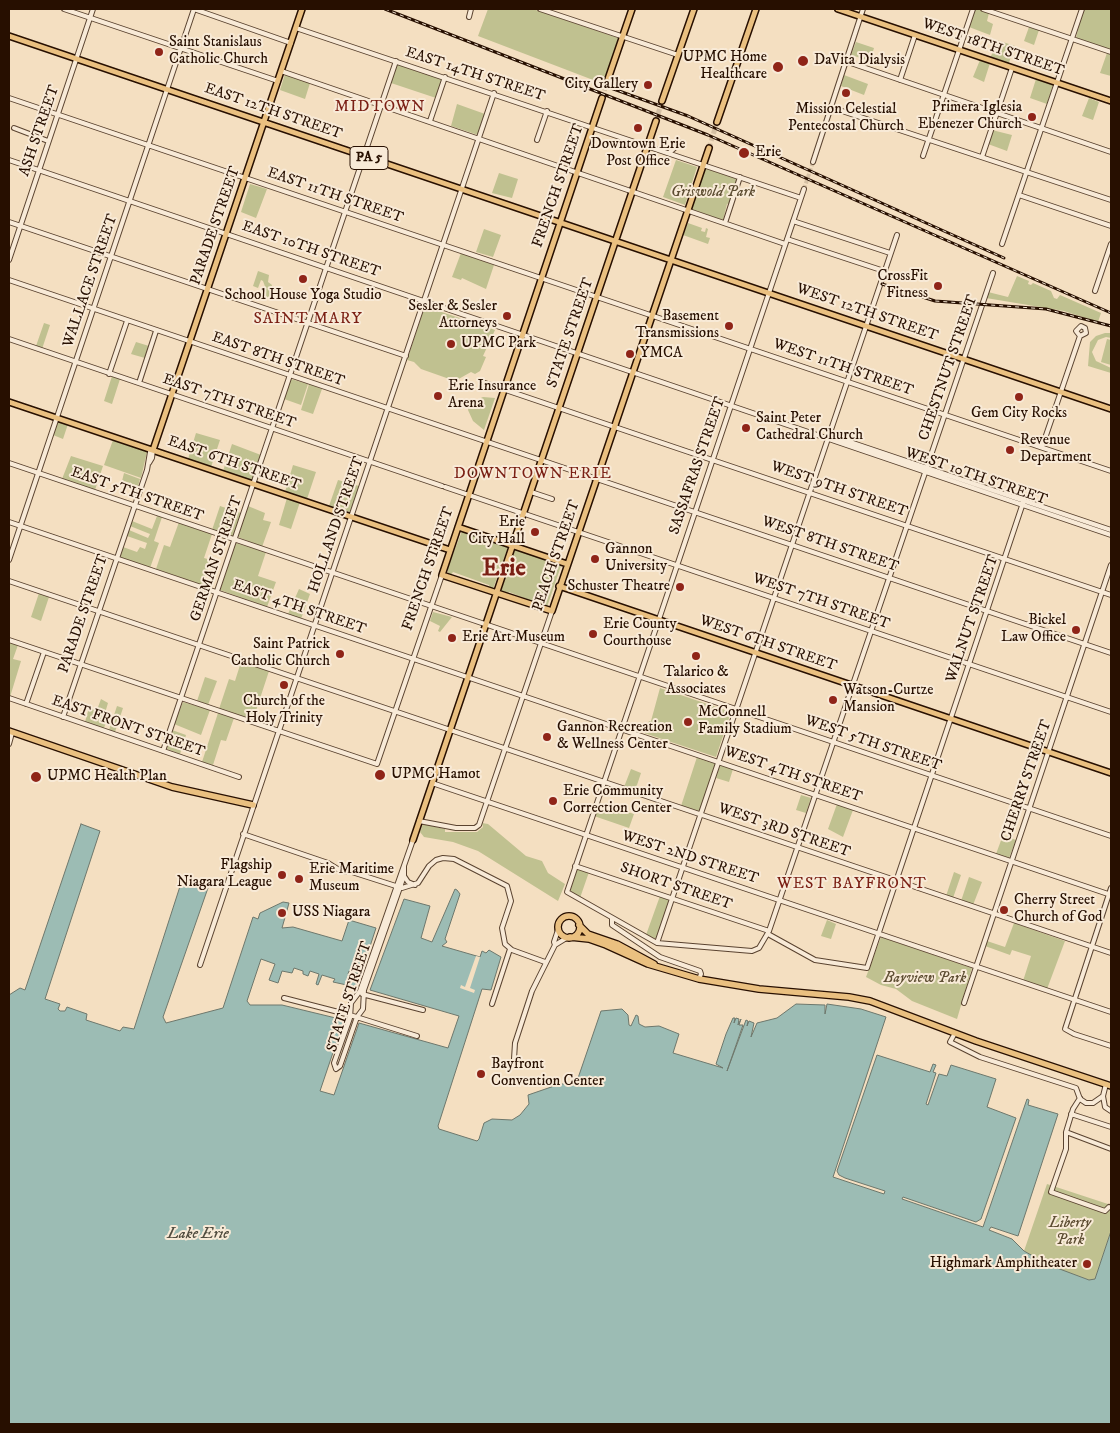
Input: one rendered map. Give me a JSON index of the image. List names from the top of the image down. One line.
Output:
{"streets":{"main road":["WEST 18TH STREET","EAST 12TH STREET","PA 5","FRENCH STREET","PARADE STREET","WEST 12TH STREET","STATE STREET","EAST 6TH STREET","PEACH STREET","WEST 6TH STREET"],"street":["EAST 14TH STREET","ASH STREET","EAST 11TH STREET","EAST 10TH STREET","WALLACE STREET","EAST 8TH STREET","WEST 11TH STREET","CHESTNUT STREET","EAST 7TH STREET","SASSAFRAS STREET","WEST 10TH STREET","WEST 9TH STREET","EAST 5TH STREET","HOLLAND STREET","WEST 8TH STREET","GERMAN STREET","WEST 7TH STREET","EAST 4TH STREET","WALNUT STREET","EAST FRONT STREET","WEST 5TH STREET","WEST 4TH STREET","CHERRY STREET","WEST 3RD STREET","WEST 2ND STREET","SHORT STREET"]},"crossings":[["EAST 14TH STREET","FRENCH STREET"],["EAST 14TH STREET","PARADE STREET"],["EAST 14TH STREET","STATE STREET"],["EAST 14TH STREET","SASSAFRAS STREET"],["EAST 14TH STREET","HOLLAND STREET"],["EAST 14TH STREET","PEACH STREET"],["EAST 14TH STREET","GERMAN STREET"],["EAST 12TH STREET","ASH STREET"],["EAST 12TH STREET","FRENCH STREET"],["EAST 12TH STREET","PARADE STREET"],["EAST 12TH STREET","WALLACE STREET"],["EAST 12TH STREET","WEST 12TH STREET"],["EAST 12TH STREET","STATE STREET"],["EAST 12TH STREET","HOLLAND STREET"],["EAST 12TH STREET","GERMAN STREET"],["ASH STREET","EAST 11TH STREET"],["ASH STREET","EAST 10TH STREET"],["FRENCH STREET","EAST 11TH STREET"],["FRENCH STREET","EAST 10TH STREET"],["FRENCH STREET","EAST 8TH STREET"],["FRENCH STREET","EAST 7TH STREET"],["FRENCH STREET","EAST 6TH STREET"],["FRENCH STREET","WEST 9TH STREET"],["FRENCH STREET","EAST 5TH STREET"],["FRENCH STREET","HOLLAND STREET"],["FRENCH STREET","EAST 4TH STREET"],["FRENCH STREET","WEST 3RD STREET"],["EAST 11TH STREET","PARADE STREET"],["EAST 11TH STREET","WALLACE STREET"],["EAST 11TH STREET","STATE STREET"],["EAST 11TH STREET","WEST 11TH STREET"],["EAST 11TH STREET","HOLLAND STREET"],["EAST 11TH STREET","GERMAN STREET"],["PARADE STREET","EAST 10TH STREET"],["PARADE STREET","EAST 8TH STREET"],["PARADE STREET","EAST 7TH STREET"],["PARADE STREET","EAST 6TH STREET"],["PARADE STREET","EAST 5TH STREET"],["PARADE STREET","EAST 4TH STREET"],["PARADE STREET","EAST FRONT STREET"],["PARADE STREET","WEST 3RD STREET"],["EAST 10TH STREET","WALLACE STREET"],["EAST 10TH STREET","STATE STREET"],["EAST 10TH STREET","WEST 10TH STREET"],["EAST 10TH STREET","HOLLAND STREET"],["EAST 10TH STREET","GERMAN STREET"],["WALLACE STREET","EAST 8TH STREET"],["WALLACE STREET","EAST 7TH STREET"],["WALLACE STREET","EAST 6TH STREET"],["WALLACE STREET","EAST 5TH STREET"],["WALLACE STREET","EAST 4TH STREET"],["WEST 12TH STREET","STATE STREET"],["WEST 12TH STREET","CHESTNUT STREET"],["WEST 12TH STREET","SASSAFRAS STREET"],["WEST 12TH STREET","PEACH STREET"],["STATE STREET","EAST 8TH STREET"],["STATE STREET","WEST 11TH STREET"],["STATE STREET","EAST 7TH STREET"],["STATE STREET","WEST 10TH STREET"],["STATE STREET","WEST 9TH STREET"],["STATE STREET","EAST 5TH STREET"],["STATE STREET","WEST 8TH STREET"],["STATE STREET","PEACH STREET"],["STATE STREET","WEST 7TH STREET"],["STATE STREET","EAST 4TH STREET"],["STATE STREET","WEST 5TH STREET"],["STATE STREET","WEST 4TH STREET"],["STATE STREET","WEST 3RD STREET"],["STATE STREET","WEST 2ND STREET"],["EAST 8TH STREET","HOLLAND STREET"],["EAST 8TH STREET","WEST 8TH STREET"],["EAST 8TH STREET","GERMAN STREET"],["WEST 11TH STREET","CHESTNUT STREET"],["WEST 11TH STREET","SASSAFRAS STREET"],["WEST 11TH STREET","PEACH STREET"],["CHESTNUT STREET","WEST 10TH STREET"],["CHESTNUT STREET","WEST 9TH STREET"],["CHESTNUT STREET","WEST 8TH STREET"],["CHESTNUT STREET","WEST 7TH STREET"],["CHESTNUT STREET","WEST 6TH STREET"],["CHESTNUT STREET","WEST 5TH STREET"],["CHESTNUT STREET","WEST 4TH STREET"],["CHESTNUT STREET","WEST 3RD STREET"],["CHESTNUT STREET","WEST 2ND STREET"],["CHESTNUT STREET","SHORT STREET"],["EAST 7TH STREET","HOLLAND STREET"],["EAST 7TH STREET","GERMAN STREET"],["EAST 7TH STREET","WEST 7TH STREET"],["EAST 6TH STREET","HOLLAND STREET"],["EAST 6TH STREET","GERMAN STREET"],["SASSAFRAS STREET","WEST 10TH STREET"],["SASSAFRAS STREET","WEST 9TH STREET"],["SASSAFRAS STREET","WEST 8TH STREET"],["SASSAFRAS STREET","WEST 7TH STREET"],["SASSAFRAS STREET","WEST 6TH STREET"],["SASSAFRAS STREET","WEST 5TH STREET"],["SASSAFRAS STREET","WEST 4TH STREET"],["SASSAFRAS STREET","WEST 3RD STREET"],["SASSAFRAS STREET","WEST 2ND STREET"],["SASSAFRAS STREET","SHORT STREET"],["WEST 10TH STREET","PEACH STREET"],["WEST 10TH STREET","WALNUT STREET"],["WEST 9TH STREET","PEACH STREET"],["WEST 9TH STREET","WALNUT STREET"],["WEST 9TH STREET","CHERRY STREET"],["EAST 5TH STREET","HOLLAND STREET"],["EAST 5TH STREET","GERMAN STREET"],["EAST 5TH STREET","WEST 5TH STREET"],["HOLLAND STREET","EAST 4TH STREET"],["HOLLAND STREET","WEST 3RD STREET"],["WEST 8TH STREET","PEACH STREET"],["WEST 8TH STREET","WALNUT STREET"],["WEST 8TH STREET","CHERRY STREET"],["PEACH STREET","WEST 7TH STREET"],["PEACH STREET","WEST 6TH STREET"],["PEACH STREET","WEST 5TH STREET"],["PEACH STREET","WEST 4TH STREET"],["PEACH STREET","WEST 3RD STREET"],["PEACH STREET","WEST 2ND STREET"],["GERMAN STREET","EAST 4TH STREET"],["GERMAN STREET","EAST FRONT STREET"],["GERMAN STREET","WEST 3RD STREET"],["WEST 7TH STREET","WALNUT STREET"],["WEST 7TH STREET","CHERRY STREET"],["EAST 4TH STREET","WEST 4TH STREET"],["WALNUT STREET","WEST 6TH STREET"],["WALNUT STREET","WEST 5TH STREET"],["WALNUT STREET","WEST 4TH STREET"],["WALNUT STREET","WEST 3RD STREET"],["WALNUT STREET","WEST 2ND STREET"],["WALNUT STREET","SHORT STREET"],["WEST 6TH STREET","CHERRY STREET"],["WEST 5TH STREET","CHERRY STREET"],["WEST 4TH STREET","CHERRY STREET"],["CHERRY STREET","WEST 3RD STREET"],["CHERRY STREET","WEST 2ND STREET"]],"districts":["MIDTOWN","SAINT MARY","DOWNTOWN ERIE","Erie","WEST BAYFRONT"],"water":["Lake Erie"],"parks":["Griswold Park","Bayview Park","Liberty Park"],"places":["Saint Stanislaus Catholic Church","DaVita Dialysis","UPMC Home Healthcare","City Gallery","Mission Celestial Pentecostal Church","Primera Iglesia Ebenezer Church","Downtown Erie Post Office","Erie","School House Yoga Studio","CrossFit Fitness","Sesler & Sesler Attorneys","Basement Transmissions","UPMC Park","YMCA","Erie Insurance Arena","Gem City Rocks","Saint Peter Cathedral Church","Revenue Department","Erie City Hall","Gannon University","Schuster Theatre","Bickel Law Office","Erie County Courthouse","Erie Art Museum","Saint Patrick Catholic Church","Talarico & Associates","Church of the Holy Trinity","Watson-Curtze Mansion","McConnell Family Stadium","Gannon Recreation & Wellness Center","UPMC Hamot","UPMC Health Plan","Erie Community Correction Center","Flagship Niagara League","Erie Maritime Museum","Cherry Street Church of God","USS Niagara","Bayfront Convention Center","Highmark Amphitheater"]}
